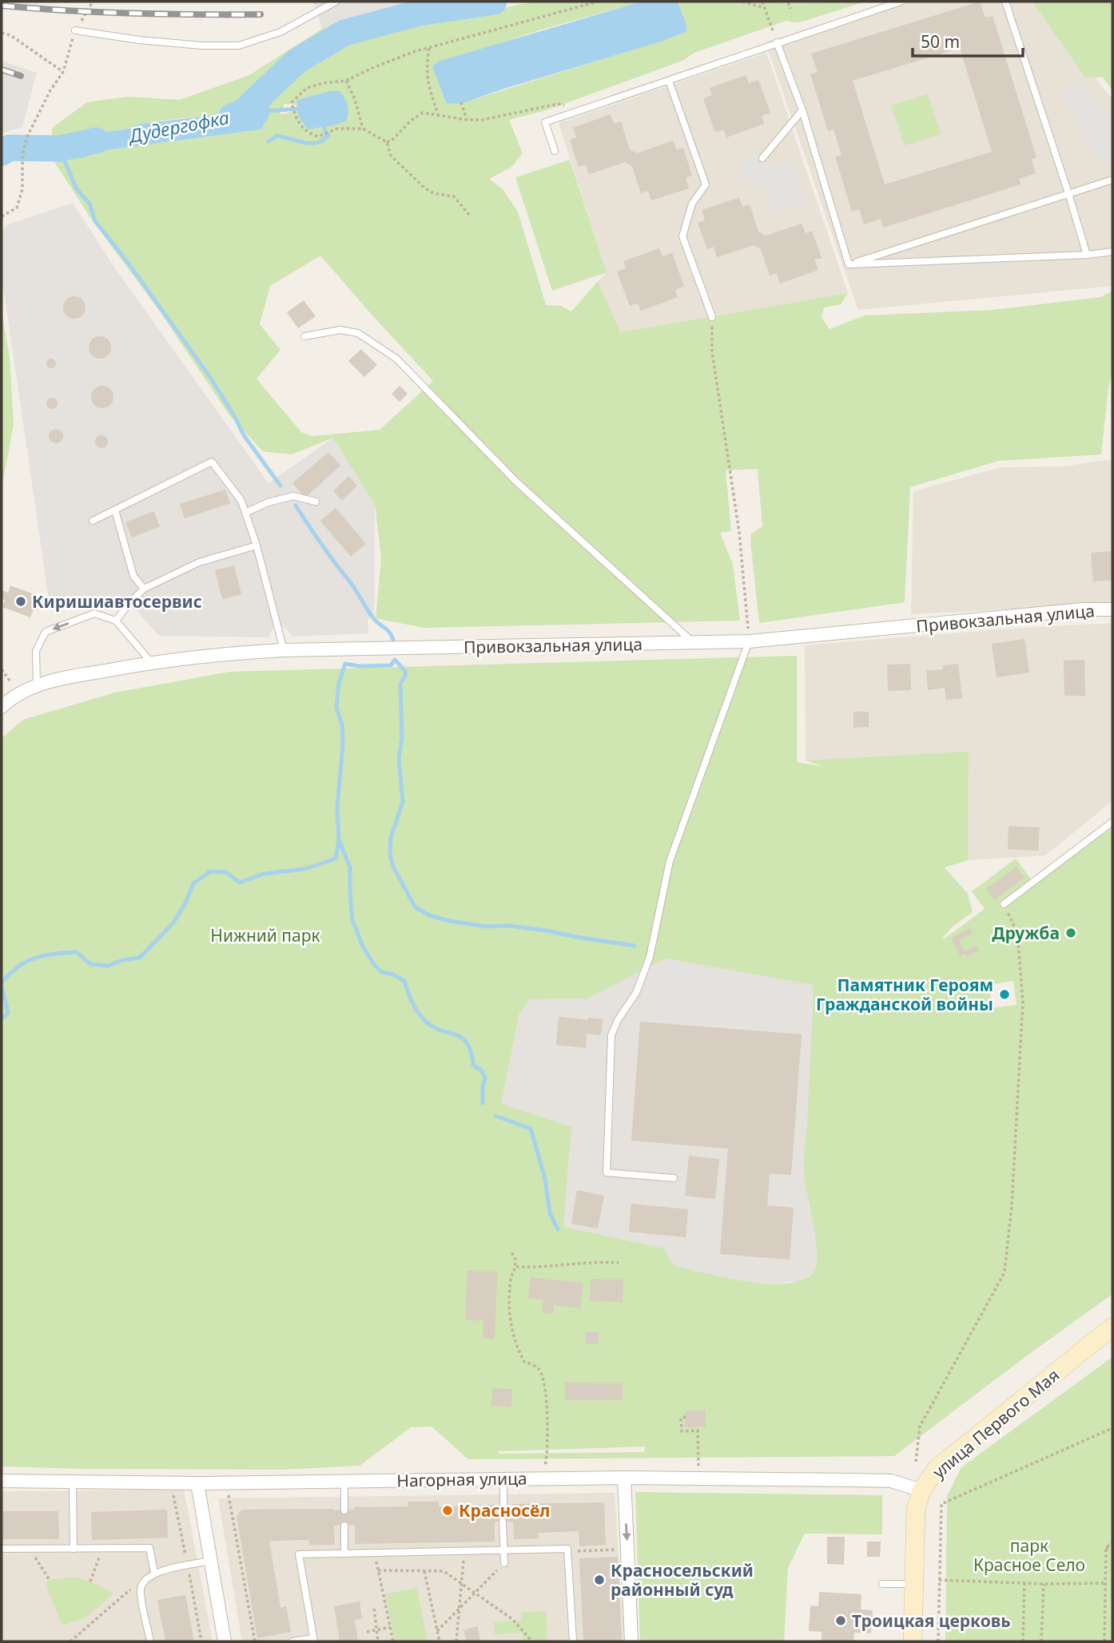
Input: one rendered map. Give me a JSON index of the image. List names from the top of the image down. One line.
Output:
{"streets":{"main road":["улица Первого Мая"],"street":["Привокзальная улица","Нагорная улица"]},"crossings":[["улица Первого Мая","Нагорная улица"]],"water":["Дудергофка"],"parks":["Нижний парк","парк Красное Село"],"places":["Киришиавтосервис","Дружба","Памятник Героям Гражданской войны","Красносёл","Красносельский районный суд","Троицкая церковь"],"scale_bar":"50 m"}
